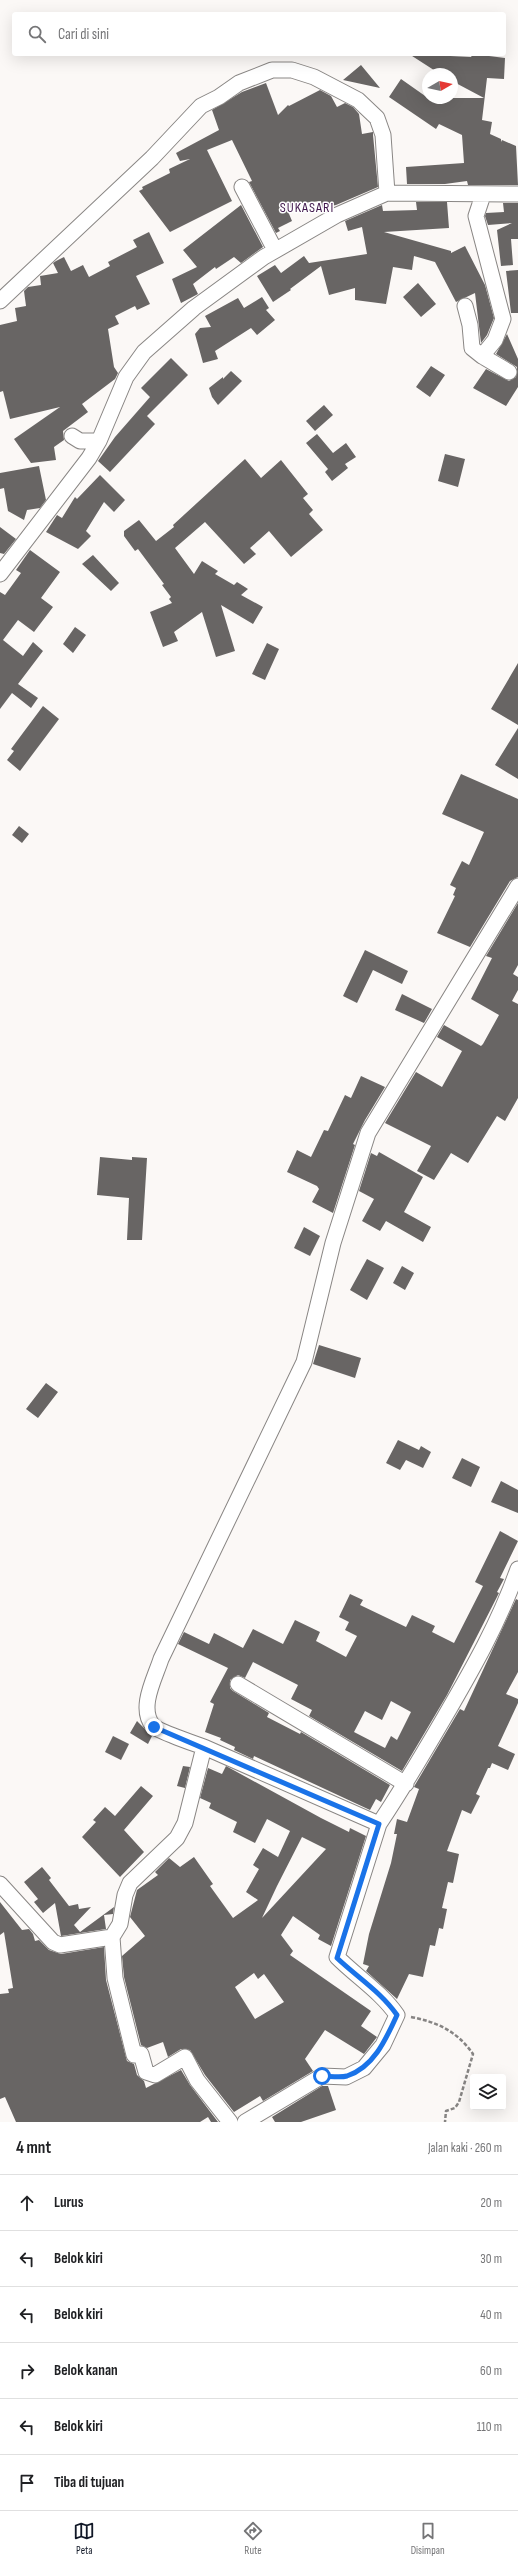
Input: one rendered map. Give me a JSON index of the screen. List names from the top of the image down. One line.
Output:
{"districts":["SUKASARI"],"north":"right","page":{"search":"Cari di sini","heading":["4 mnt","Jalan kaki · 260 m"],"list":[["Lurus","20 m"],["Belok kiri","30 m"],["Belok kiri","40 m"],["Belok kanan","60 m"],["Belok kiri","110 m"],"Tiba di tujuan"],"nav":["Peta","Rute","Disimpan"]}}
